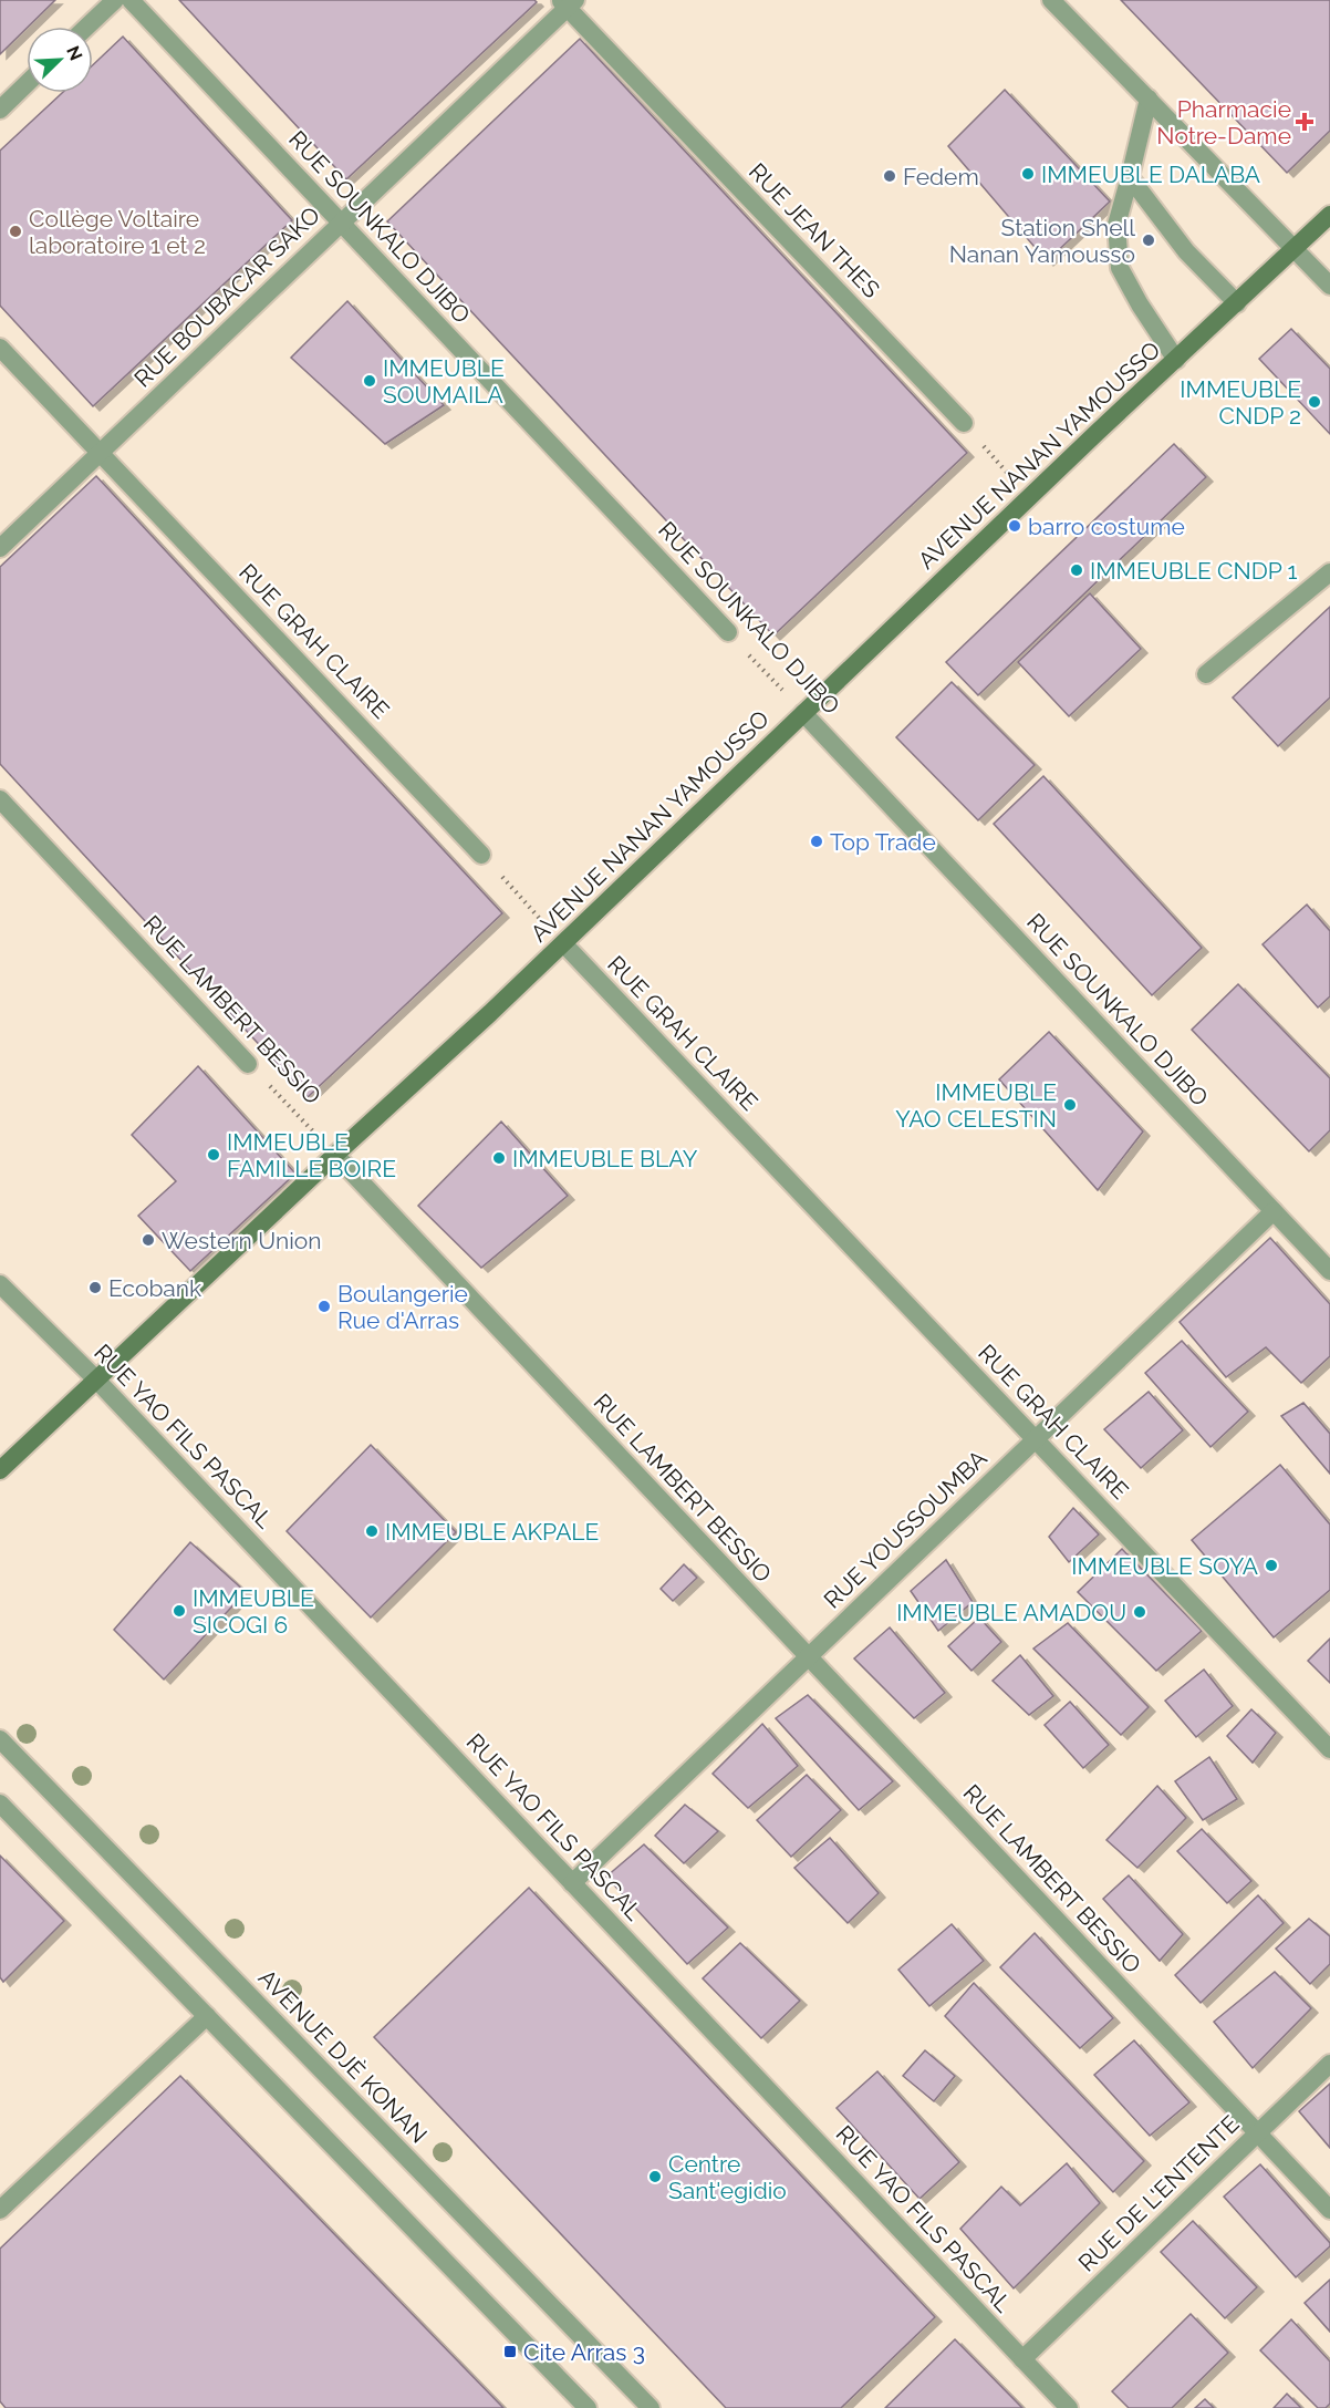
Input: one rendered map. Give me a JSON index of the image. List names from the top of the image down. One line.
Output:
{"streets":{"main road":["AVENUE NANAN YAMOUSSO"],"street":["RUE SOUNKALO DJIBO","RUE JEAN THES","RUE BOUBACAR SAKO","RUE GRAH CLAIRE","RUE LAMBERT BESSIO","RUE YAO FILS PASCAL","RUE YOUSSOUMBA","AVENUE DJÈ KONAN","RUE DE L'ENTENTE"]},"crossings":[["RUE SOUNKALO DJIBO","RUE BOUBACAR SAKO"],["RUE SOUNKALO DJIBO","AVENUE NANAN YAMOUSSO"],["RUE SOUNKALO DJIBO","RUE YOUSSOUMBA"],["RUE JEAN THES","RUE BOUBACAR SAKO"],["RUE BOUBACAR SAKO","RUE GRAH CLAIRE"],["AVENUE NANAN YAMOUSSO","RUE GRAH CLAIRE"],["AVENUE NANAN YAMOUSSO","RUE LAMBERT BESSIO"],["AVENUE NANAN YAMOUSSO","RUE YAO FILS PASCAL"],["RUE GRAH CLAIRE","RUE YOUSSOUMBA"],["RUE LAMBERT BESSIO","RUE YOUSSOUMBA"],["RUE LAMBERT BESSIO","RUE DE L'ENTENTE"],["RUE YAO FILS PASCAL","RUE YOUSSOUMBA"],["RUE YAO FILS PASCAL","RUE DE L'ENTENTE"]],"places":{"health":["Pharmacie Notre-Dame"],"other":["IMMEUBLE DALABA","Fedem","Collège Voltaire laboratoire 1 et 2","Station Shell Nanan Yamousso","IMMEUBLE SOUMAILA","IMMEUBLE CNDP 2","barro costume","IMMEUBLE CNDP 1","Top Trade","IMMEUBLE YAO CELESTIN","IMMEUBLE FAMILLE BOIRE","IMMEUBLE BLAY","Western Union","Ecobank","Boulangerie Rue d'Arras","IMMEUBLE AKPALE","IMMEUBLE SOYA","IMMEUBLE SICOGI 6","IMMEUBLE AMADOU","Centre Sant'egidio"],"transit":["Cite Arras 3"]},"north":"top right"}
